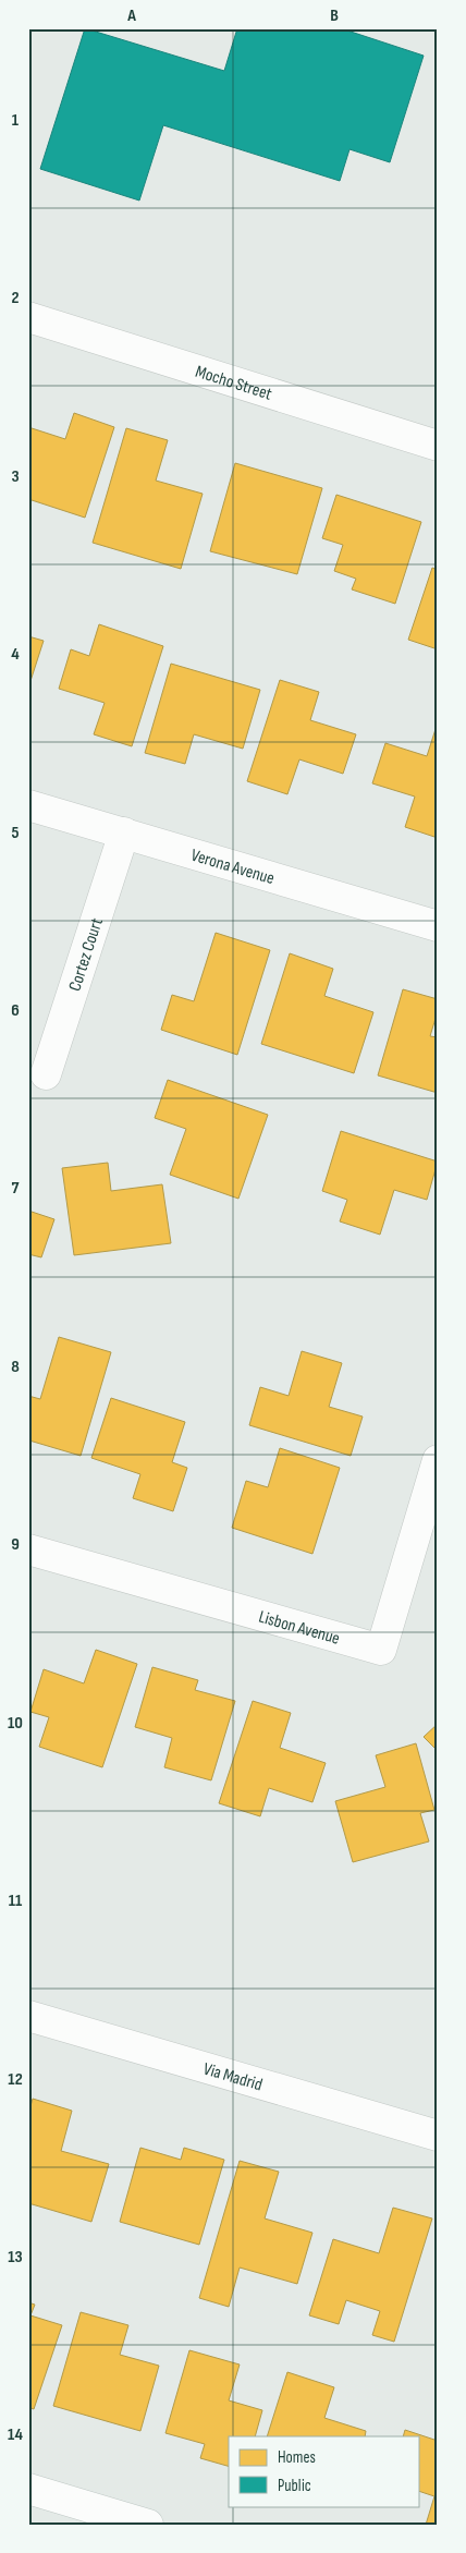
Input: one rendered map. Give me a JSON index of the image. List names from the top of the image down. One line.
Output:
{"streets":{"street":["Mocho Street","Verona Avenue","Cortez Court","Lisbon Avenue","Via Madrid"]},"crossings":[["Verona Avenue","Cortez Court"]],"legend":["Homes","Public"],"grid":{"columns":["A","B"],"rows":["1","2","3","4","5","6","7","8","9","10","11","12","13","14"]}}
